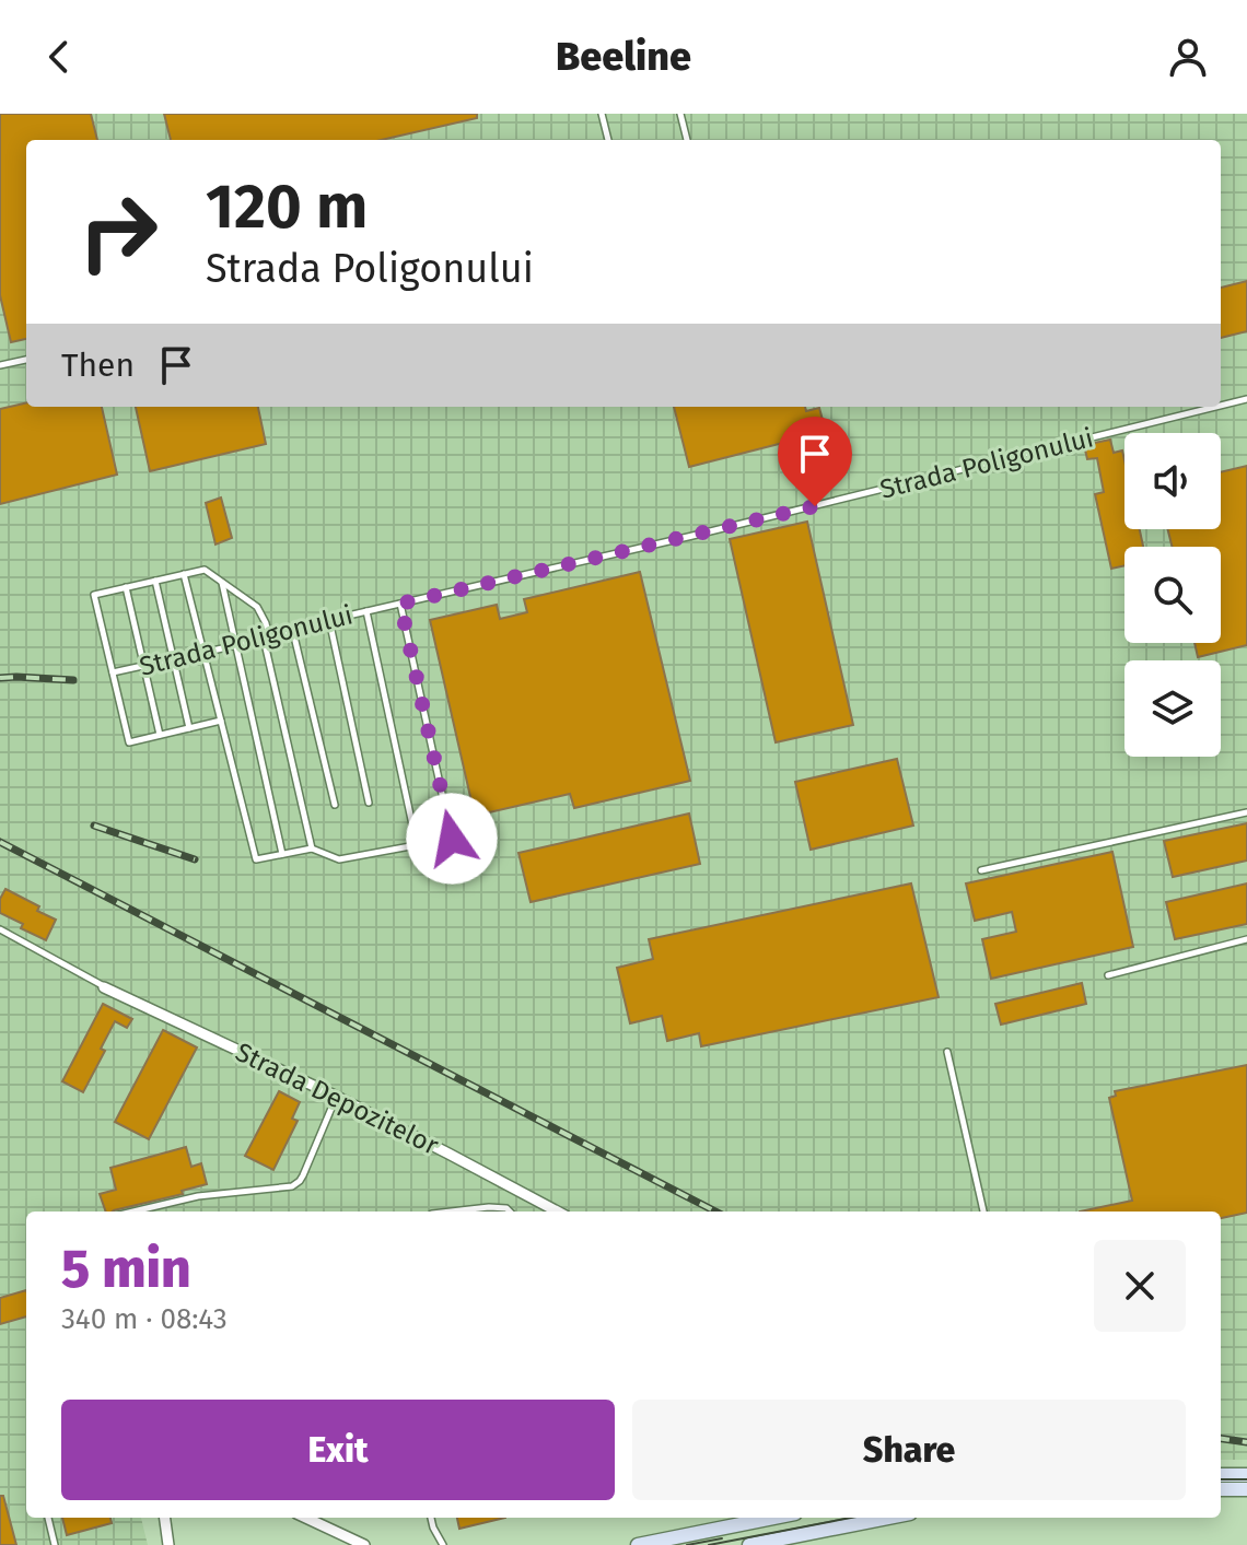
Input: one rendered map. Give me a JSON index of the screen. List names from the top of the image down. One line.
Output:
{"streets":{"street":["Strada Depozitelor"],"lane":["Strada Poligonului"]},"page":{"header":"Beeline","turn":["120 m","Strada Poligonului"],"then":"Then","heading":["5 min","340 m · 08:43"],"buttons":["Exit","Share"]}}
